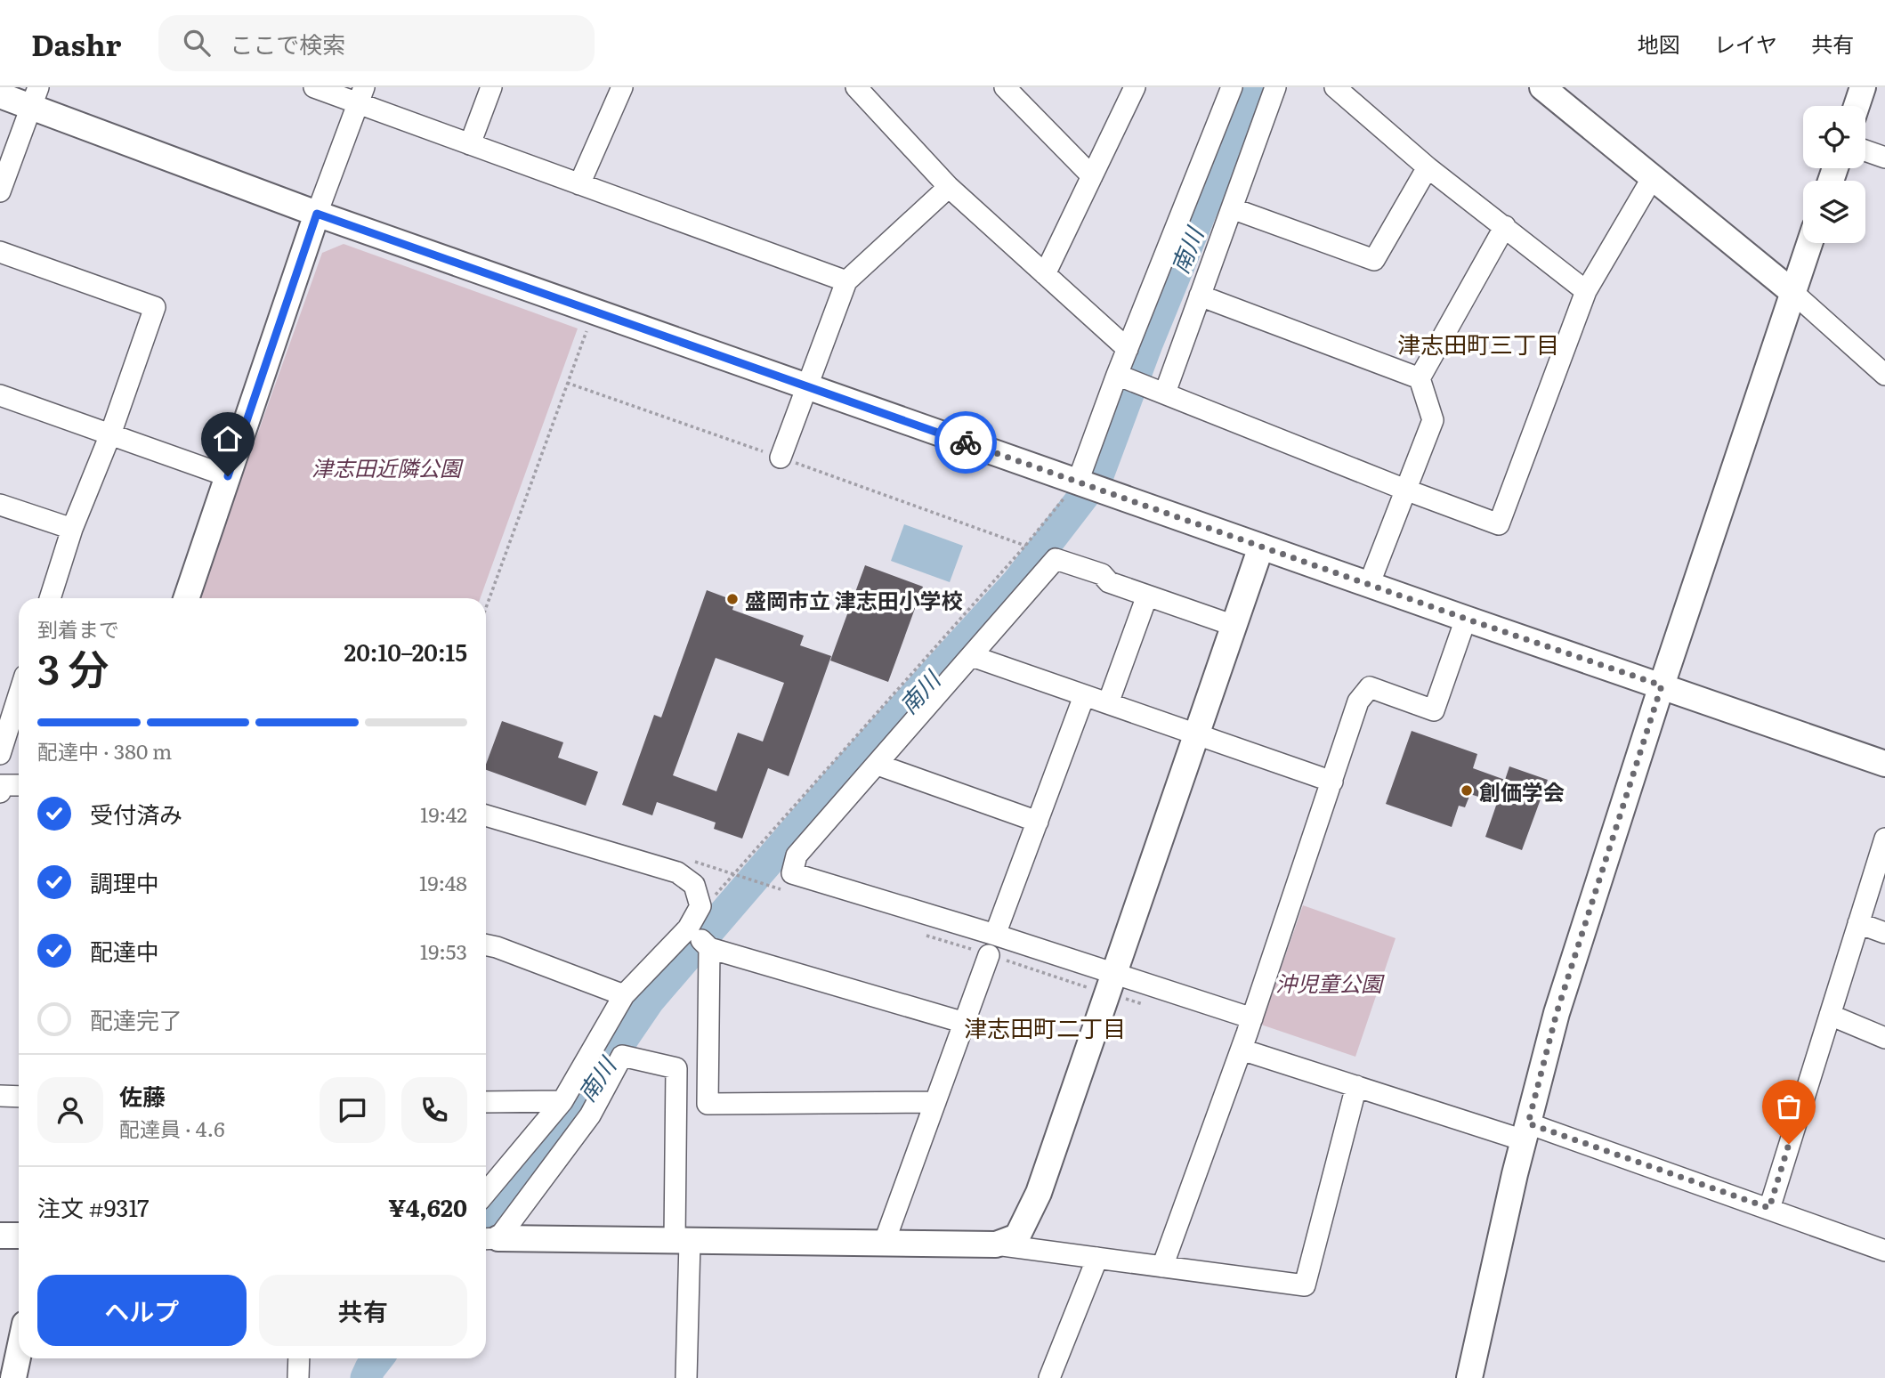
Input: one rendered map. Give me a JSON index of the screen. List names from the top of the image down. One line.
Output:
{"districts":["津志田町三丁目","津志田町二丁目"],"water":["南川"],"parks":["津志田近隣公園","沖児童公園"],"places":["盛岡市立 津志田小学校","創価学会"],"page":{"header":"Dashr","search":"ここで検索","nav":["地図","レイヤ","共有"],"heading":["3 分","到着まで","20:10–20:15"],"panel":["佐藤","配達員 · 4.6","注文 #9317","¥4,620"],"bar":"配達中 · 380 m","list":[["受付済み","19:42"],["調理中","19:48"],["配達中","19:53"],"配達完了"],"buttons":["ヘルプ","共有"]}}
